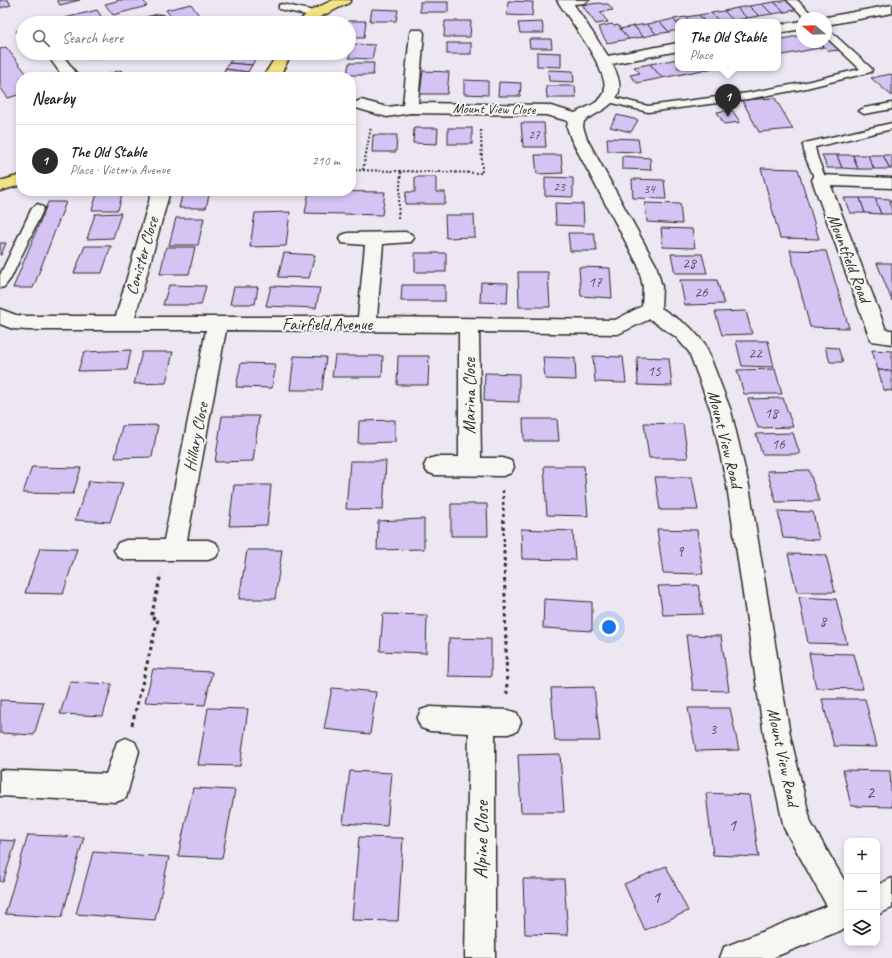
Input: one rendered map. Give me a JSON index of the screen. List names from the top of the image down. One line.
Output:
{"streets":{"street":["Mount View Close","Conister Close","Mountfield Road","Fairfield Avenue","Marina Close","Hillary Close","Mount View Road","Alpine Close"]},"crossings":[["Conister Close","Fairfield Avenue"],["Fairfield Avenue","Marina Close"],["Fairfield Avenue","Hillary Close"],["Fairfield Avenue","Mount View Road"]],"house_numbers":["27","23","34","28","17","26","22","15","18","16","9","8","3","2","1","1"],"north":"left","page":{"search":"Search here","popup":["The Old Stable","Place"],"heading":"Nearby","pins":"1","list":[{"mark":"1","name":"The Old Stable","note":"Place · Victoria Avenue","value":"210 m"}],"map_buttons":["+","−"]}}
